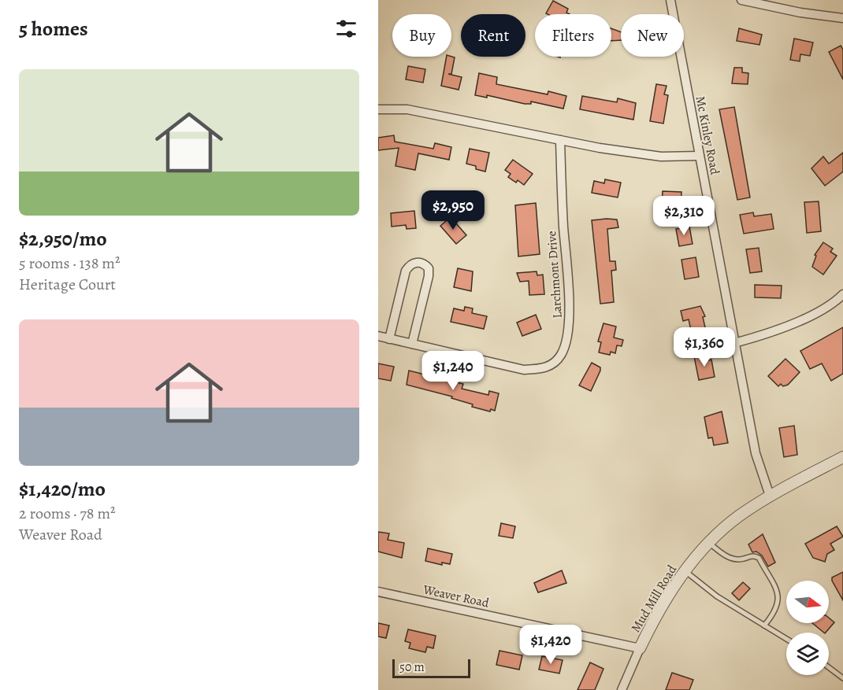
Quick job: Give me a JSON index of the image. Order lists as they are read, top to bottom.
{
  "streets": {
    "street": [
      "Mc Kinley Road",
      "Larchmont Drive",
      "Weaver Road",
      "Mud Mill Road"
    ]
  },
  "crossings": [
    ["Mc Kinley Road", "Mud Mill Road"],
    ["Weaver Road", "Mud Mill Road"]
  ],
  "scale_bar": "50 m",
  "north": "right",
  "page": {
    "heading": "5 homes",
    "chip": [
      "Buy",
      "Rent",
      "Filters",
      "New"
    ],
    "list": [
      {
        "name": "$2,950/mo",
        "note": "5 rooms · 138 m² · Heritage Court"
      },
      {
        "name": "$1,420/mo",
        "note": "2 rooms · 78 m² · Weaver Road"
      }
    ],
    "price": [
      "$2,950",
      "$2,310",
      "$1,360",
      "$1,240",
      "$1,420"
    ],
    "scale": "50 m"
  }
}
